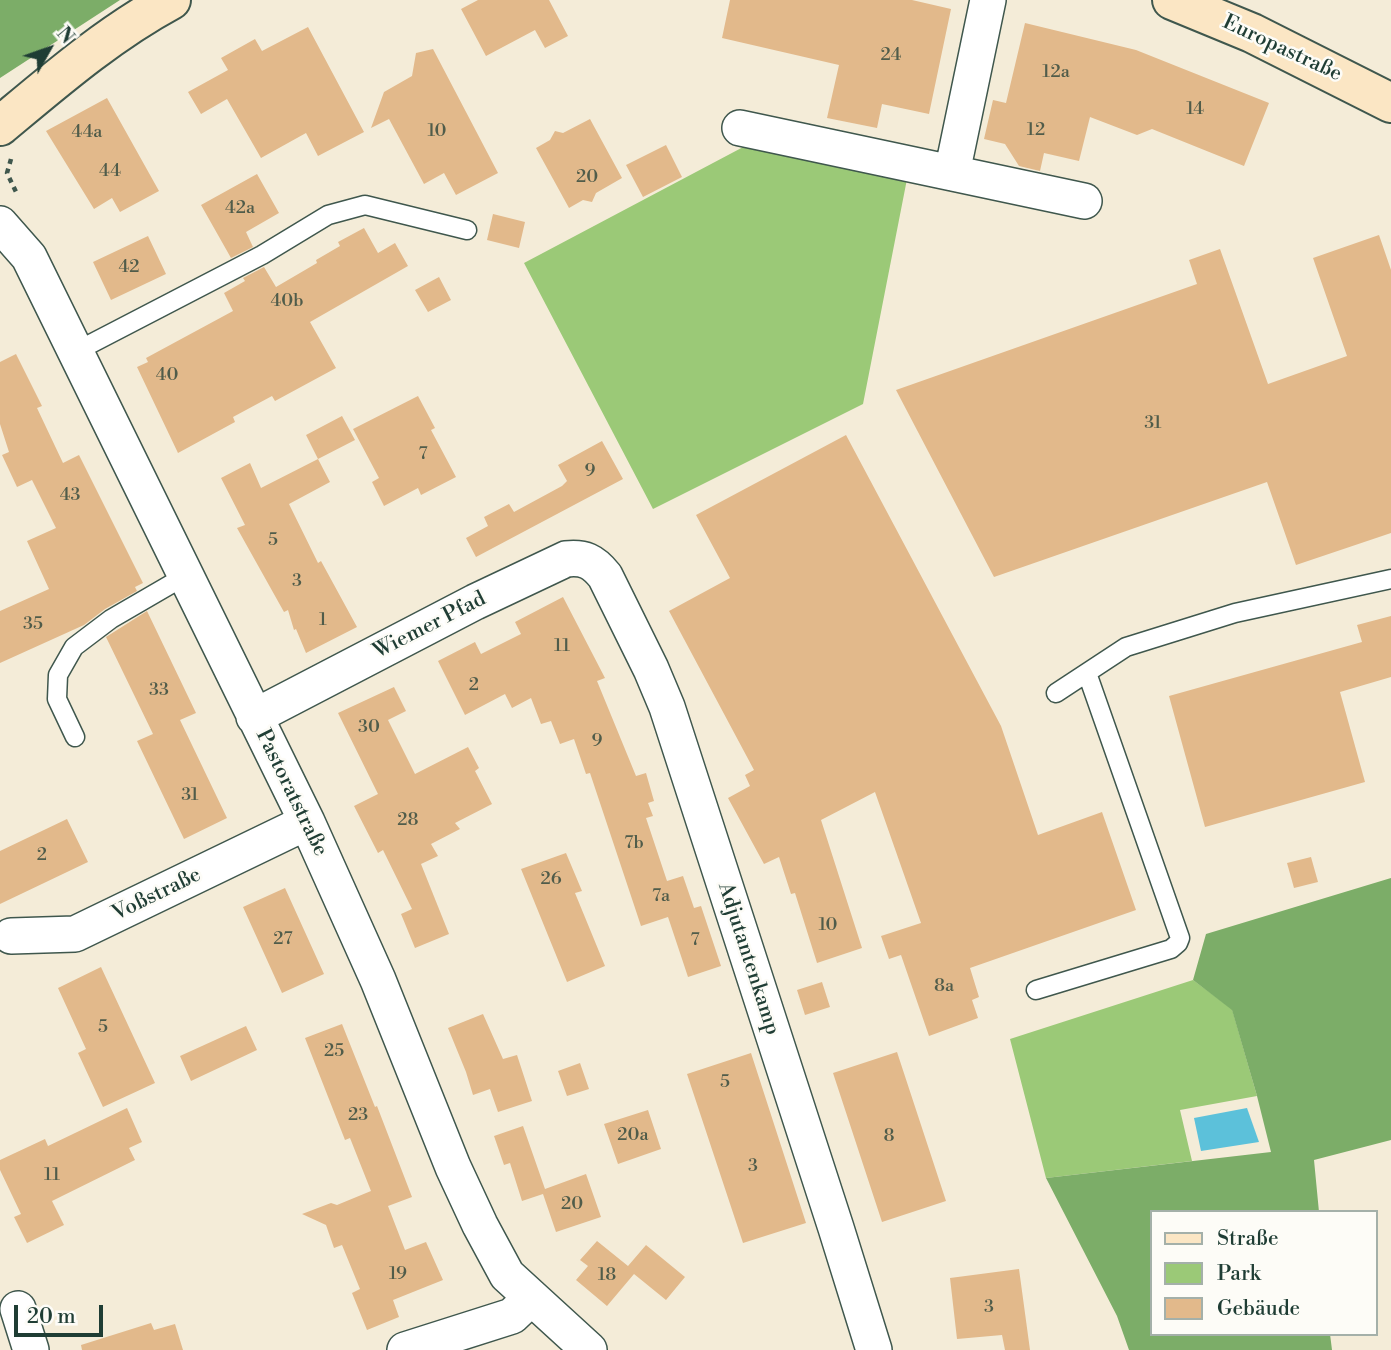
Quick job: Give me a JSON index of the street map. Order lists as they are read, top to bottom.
{
  "streets": {
    "street": [
      "Europastraße",
      "Wiemer Pfad",
      "Pastoratstraße",
      "Voßstraße",
      "Adjutantenkamp"
    ]
  },
  "crossings": [
    ["Wiemer Pfad", "Pastoratstraße"],
    ["Wiemer Pfad", "Adjutantenkamp"],
    ["Pastoratstraße", "Voßstraße"]
  ],
  "house_numbers": [
    "24",
    "12a",
    "14",
    "12",
    "10",
    "44a",
    "44",
    "20",
    "42a",
    "42",
    "40b",
    "40",
    "31",
    "7",
    "9",
    "43",
    "5",
    "3",
    "1",
    "35",
    "11",
    "2",
    "33",
    "30",
    "9",
    "31",
    "28",
    "7b",
    "2",
    "26",
    "7a",
    "10",
    "27",
    "7",
    "8a",
    "5",
    "25",
    "5",
    "23",
    "20a",
    "8",
    "3",
    "11",
    "20",
    "19",
    "18",
    "3"
  ],
  "legend": ["Straße", "Park", "Gebäude"],
  "scale_bar": "20 m",
  "north": "top right"
}
